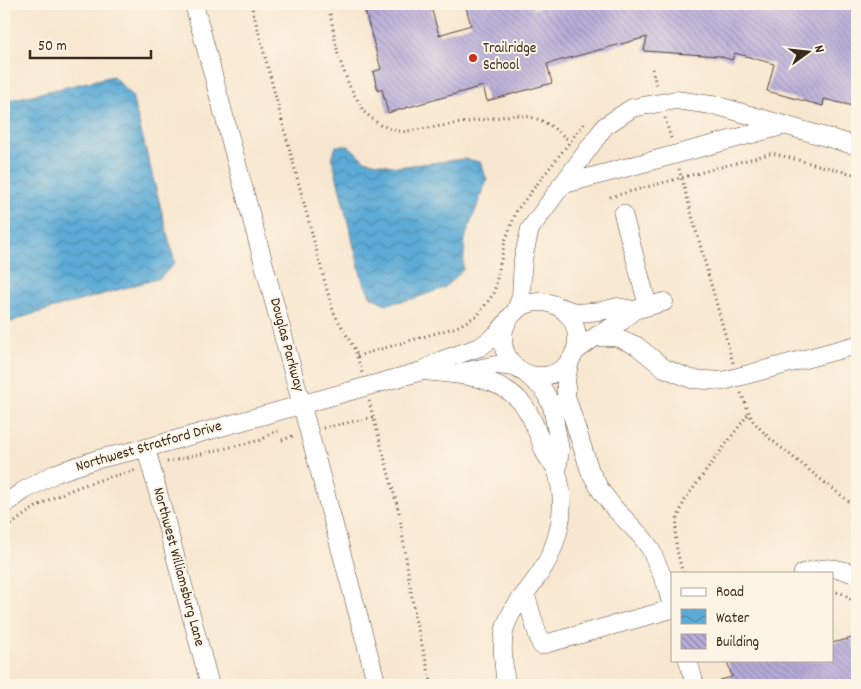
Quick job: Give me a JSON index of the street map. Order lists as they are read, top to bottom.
{
  "streets": {
    "street": ["Douglas Parkway", "Northwest Stratford Drive", "Northwest Williamsburg Lane"]
  },
  "crossings": [
    ["Douglas Parkway", "Northwest Stratford Drive"],
    ["Northwest Stratford Drive", "Northwest Williamsburg Lane"]
  ],
  "places": ["Trailridge School"],
  "legend": ["Road", "Water", "Building"],
  "scale_bar": "50 m",
  "north": "right"
}
